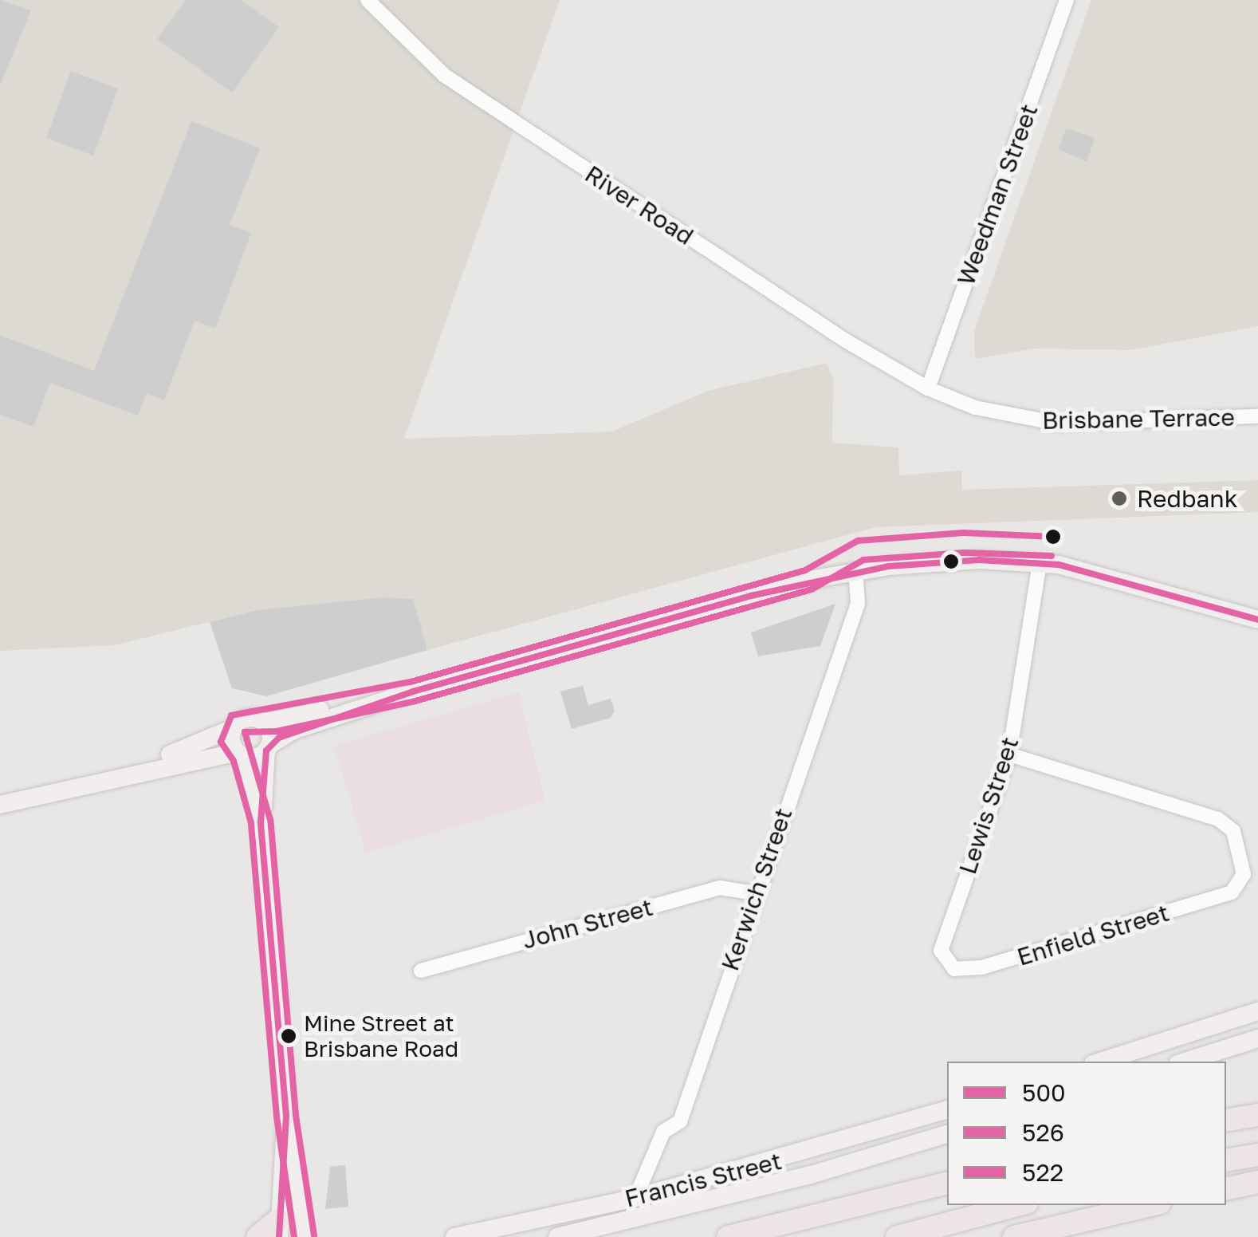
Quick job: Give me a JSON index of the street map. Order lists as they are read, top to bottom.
{
  "streets": {
    "main road": ["Francis Street"],
    "street": [
      "Weedman Street",
      "River Road",
      "Brisbane Terrace",
      "Lewis Street",
      "Kerwich Street",
      "John Street",
      "Enfield Street"
    ]
  },
  "crossings": [
    ["Weedman Street", "River Road"],
    ["Weedman Street", "Brisbane Terrace"],
    ["River Road", "Brisbane Terrace"],
    ["Lewis Street", "Enfield Street"],
    ["Kerwich Street", "John Street"],
    ["Kerwich Street", "Francis Street"]
  ],
  "places": ["Redbank", "Mine Street at Brisbane Road"],
  "lines": ["transit line 522", "transit line 526", "transit line 500"],
  "legend": ["500", "526", "522"]
}
